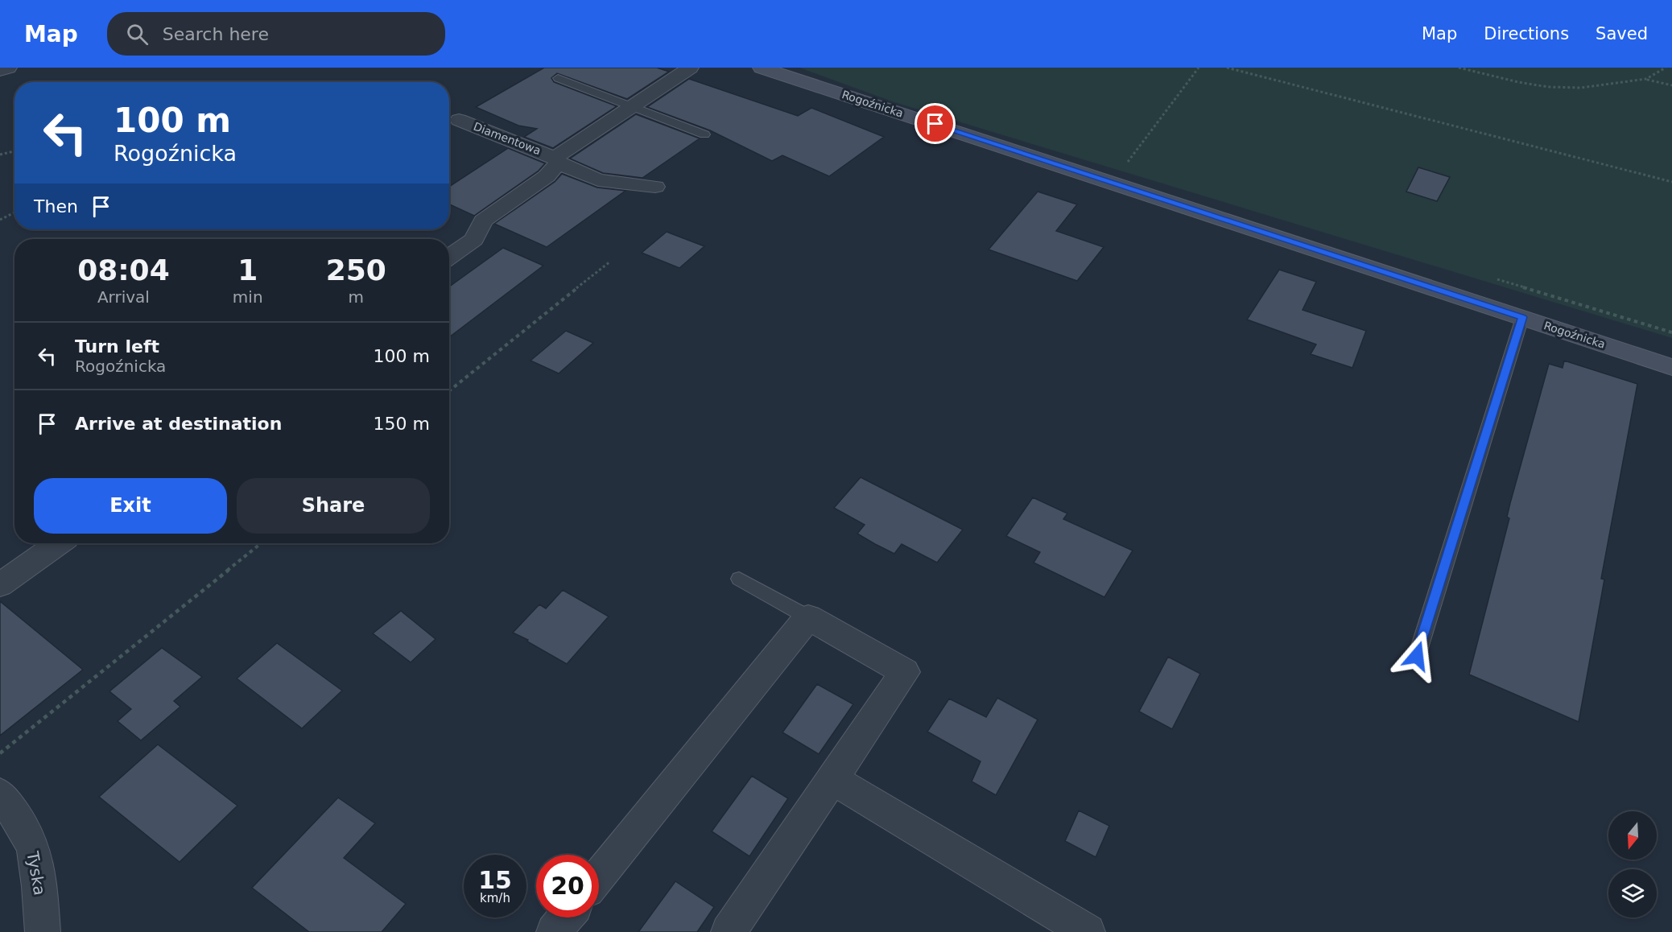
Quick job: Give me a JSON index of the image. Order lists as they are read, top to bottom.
{
  "streets": {
    "street": ["Rogoźnicka", "Diamentowa", "Tyska"]
  },
  "north": "bottom",
  "page": {
    "header": "Map",
    "search": "Search here",
    "nav": ["Map", "Directions", "Saved"],
    "turn": ["100 m", "Rogoźnicka"],
    "then": "Then",
    "eta": [
      "08:04",
      "Arrival",
      "1",
      "min",
      "250",
      "m"
    ],
    "list": [
      {
        "name": "Turn left",
        "note": "Rogoźnicka",
        "value": "100 m"
      },
      {
        "name": "Arrive at destination",
        "value": "150 m"
      }
    ],
    "buttons": ["Exit", "Share"],
    "speed": "15 km/h",
    "limit": "20"
  }
}
